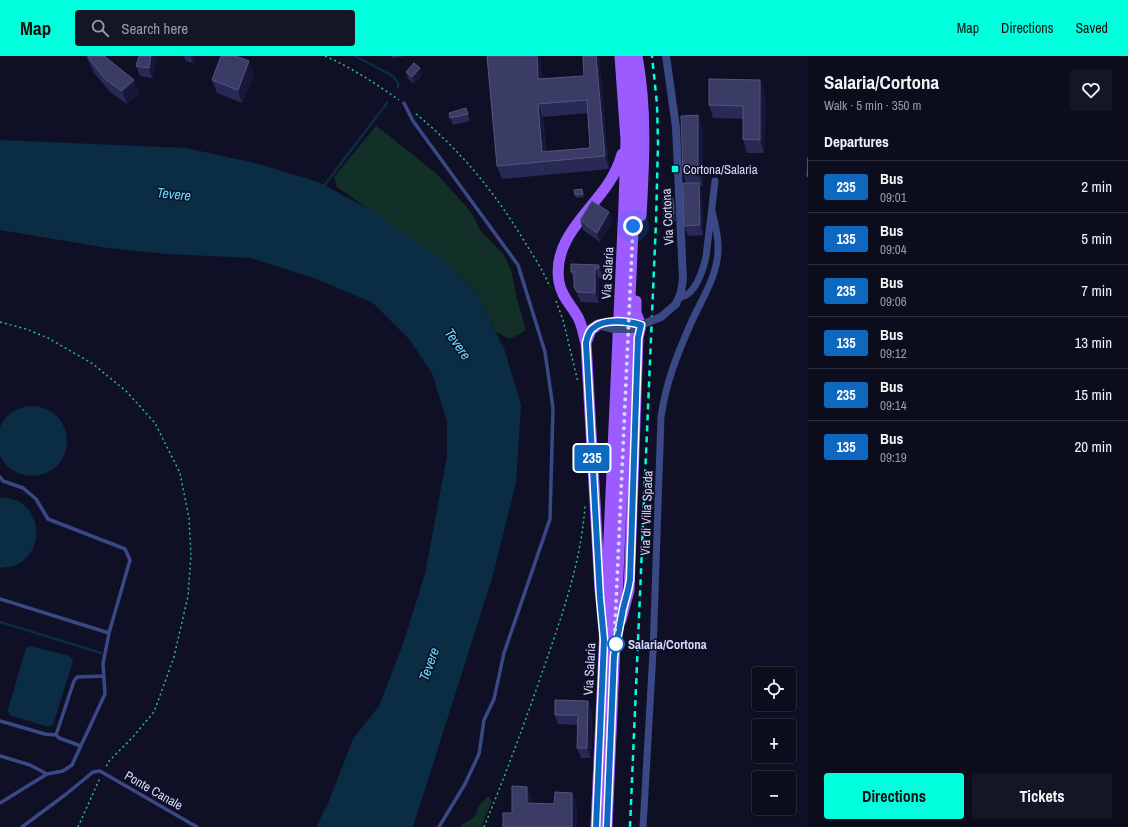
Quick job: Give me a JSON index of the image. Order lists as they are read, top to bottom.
{
  "streets": {
    "main road": ["Via Salaria"],
    "street": ["Via Cortona", "Via di Villa Spada"],
    "lane": ["Ponte Canale"]
  },
  "crossings": [
    ["Via Cortona", "Via di Villa Spada"]
  ],
  "water": ["Tevere"],
  "places": {
    "transit": ["Cortona/Salaria"],
    "other": ["Salaria/Cortona"]
  },
  "lines": ["bus line 235"],
  "page": {
    "header": "Map",
    "search": "Search here",
    "nav": ["Map", "Directions", "Saved"],
    "on_map": "235",
    "heading": [
      ["Salaria/Cortona", "Walk · 5 min · 350 m"],
      "Departures"
    ],
    "list": [
      {
        "mark": "235",
        "name": "Bus",
        "note": "09:01",
        "value": "2 min"
      },
      {
        "mark": "135",
        "name": "Bus",
        "note": "09:04",
        "value": "5 min"
      },
      {
        "mark": "235",
        "name": "Bus",
        "note": "09:06",
        "value": "7 min"
      },
      {
        "mark": "135",
        "name": "Bus",
        "note": "09:12",
        "value": "13 min"
      },
      {
        "mark": "235",
        "name": "Bus",
        "note": "09:14",
        "value": "15 min"
      },
      {
        "mark": "135",
        "name": "Bus",
        "note": "09:19",
        "value": "20 min"
      }
    ],
    "map_buttons": ["+", "−"],
    "buttons": ["Directions", "Tickets"]
  }
}
